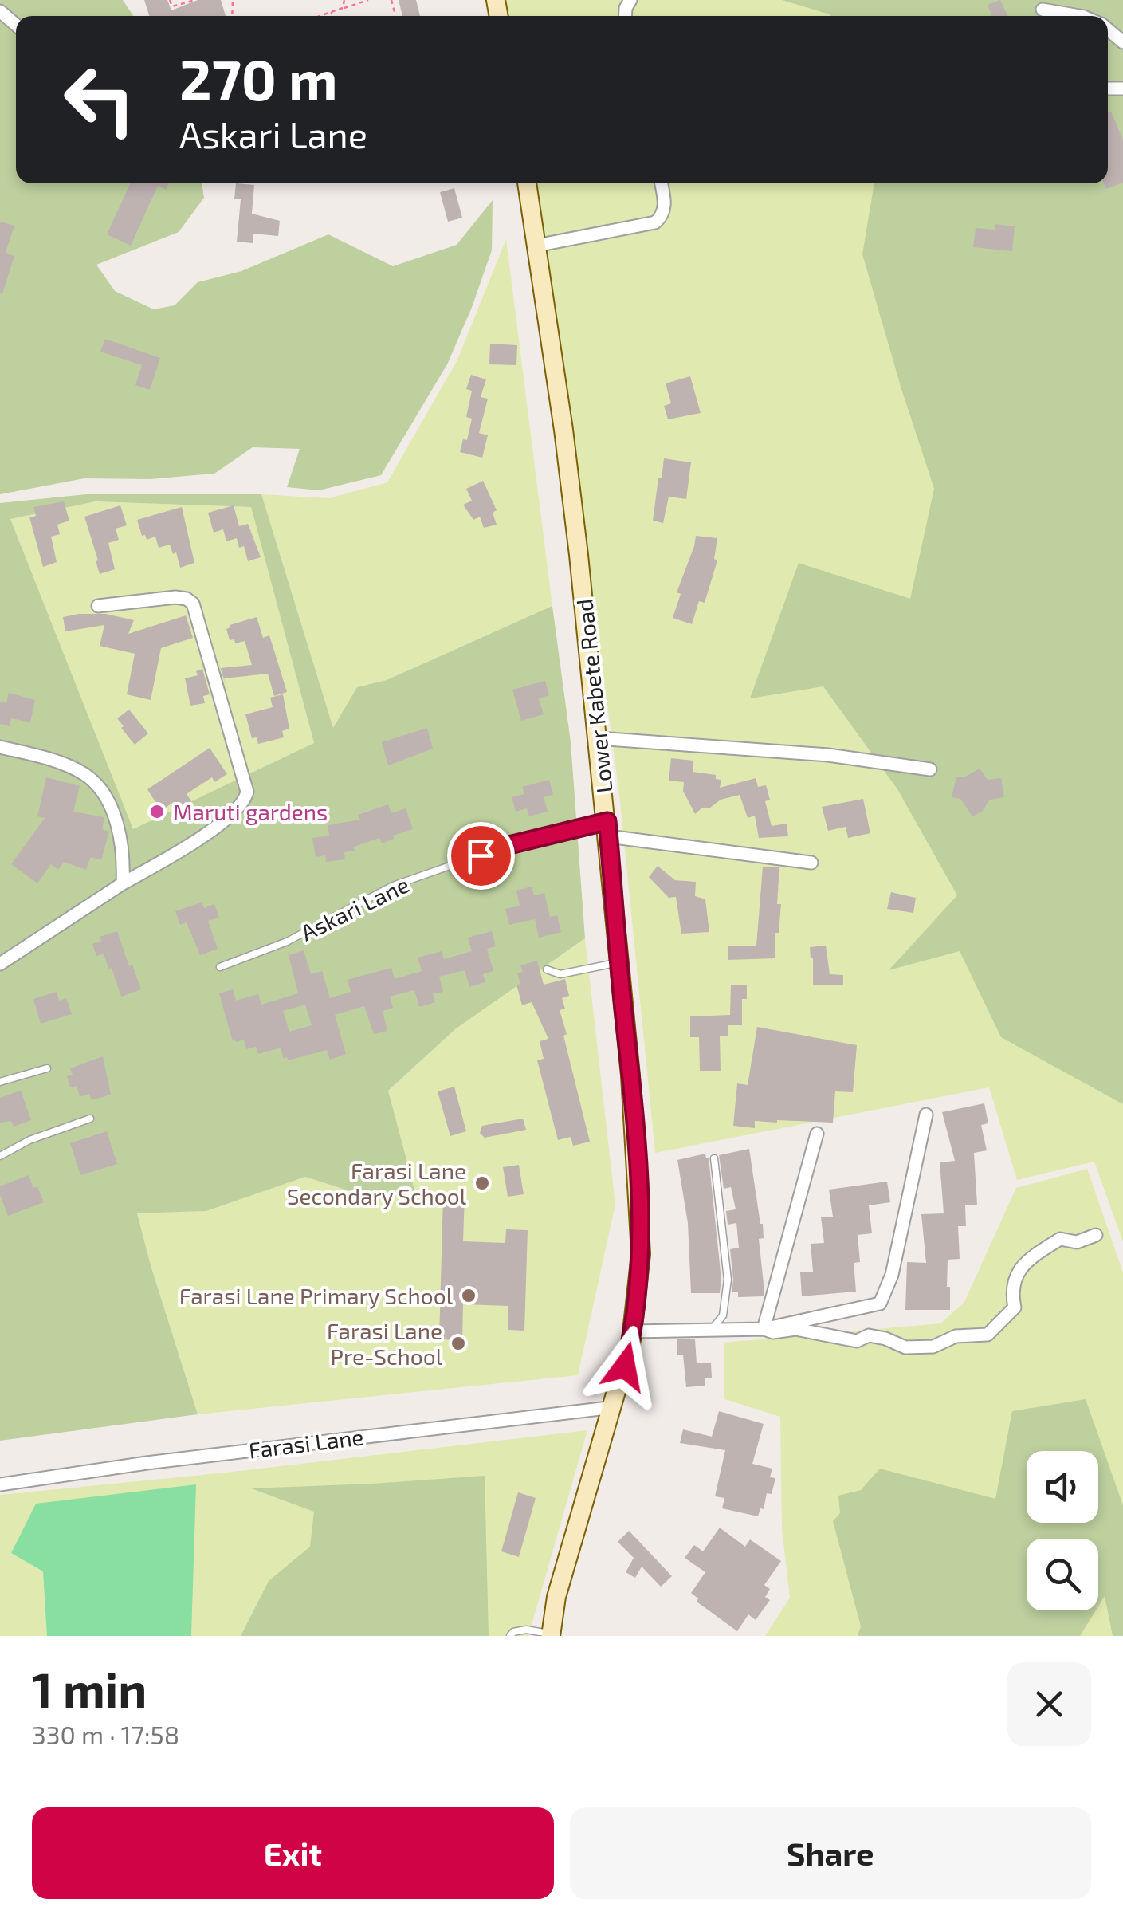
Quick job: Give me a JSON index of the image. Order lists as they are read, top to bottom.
{
  "streets": {
    "main road": ["Lower Kabete Road"],
    "street": ["Farasi Lane"],
    "lane": ["Askari Lane"]
  },
  "crossings": [
    ["Lower Kabete Road", "Askari Lane"],
    ["Lower Kabete Road", "Farasi Lane"]
  ],
  "places": [
    "Maruti gardens",
    "Farasi Lane Secondary School",
    "Farasi Lane Primary School",
    "Farasi Lane Pre-School"
  ],
  "page": {
    "turn": ["270 m", "Askari Lane"],
    "heading": ["1 min", "330 m · 17:58"],
    "buttons": ["Exit", "Share"]
  }
}
